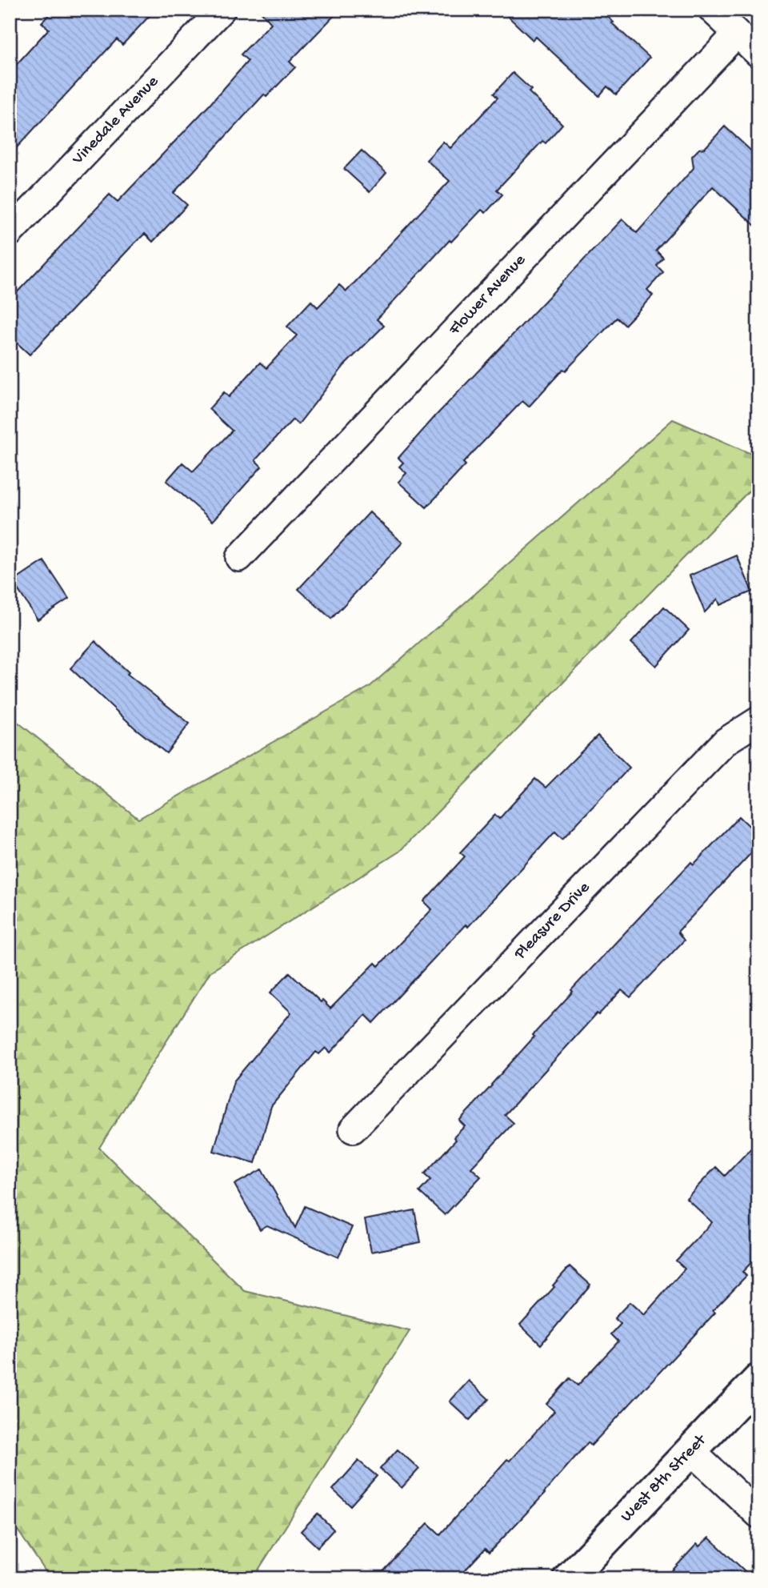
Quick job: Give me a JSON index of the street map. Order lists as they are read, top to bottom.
{
  "streets": {
    "street": [
      "Vinedale Avenue",
      "Flower Avenue",
      "Pleasure Drive",
      "West 8th Street"
    ]
  }
}
